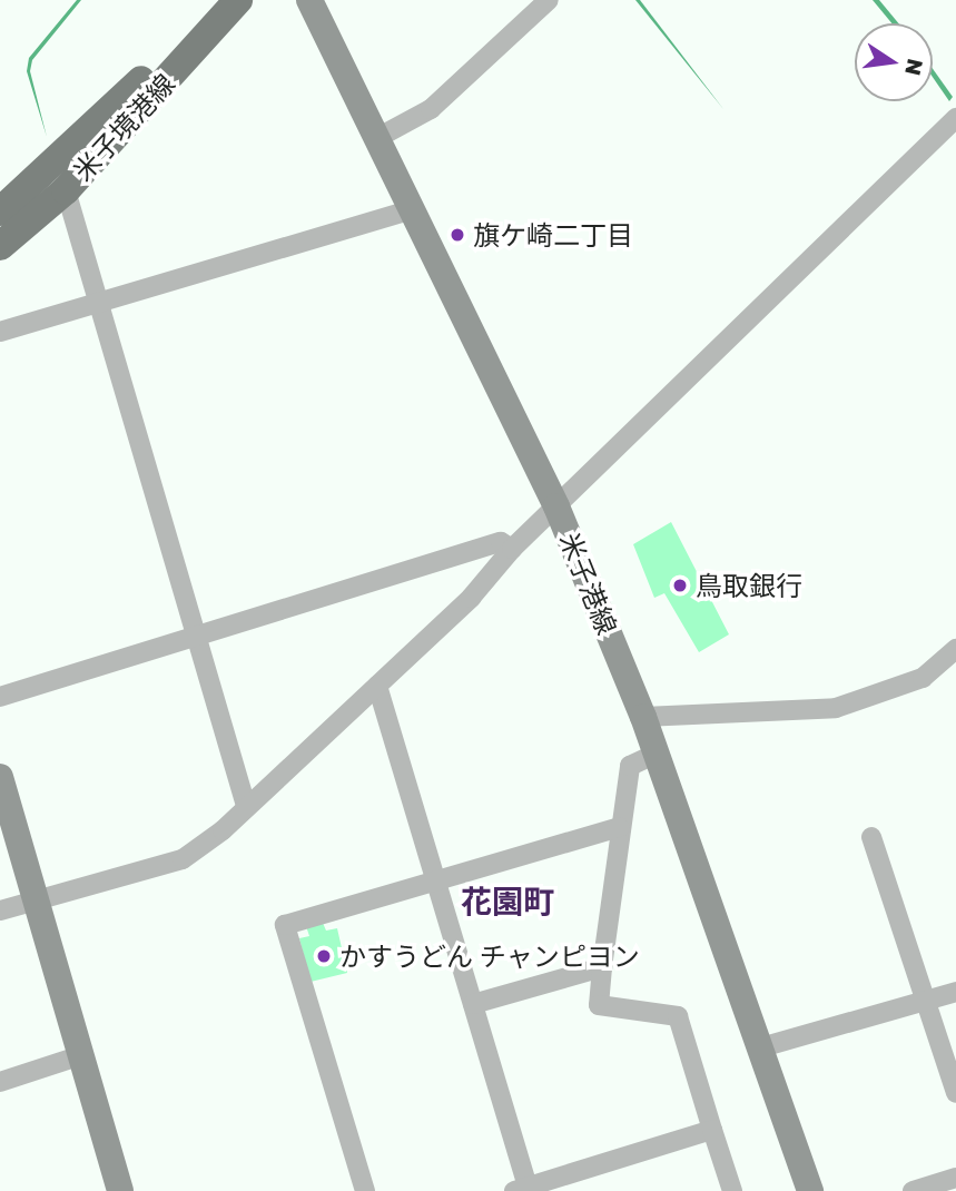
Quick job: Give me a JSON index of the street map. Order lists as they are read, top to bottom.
{
  "streets": {
    "main road": ["米子境港線", "米子港線"]
  },
  "districts": ["花園町"],
  "places": ["旗ケ崎二丁目", "鳥取銀行", "かすうどん チャンピヨン"],
  "north": "right"
}
